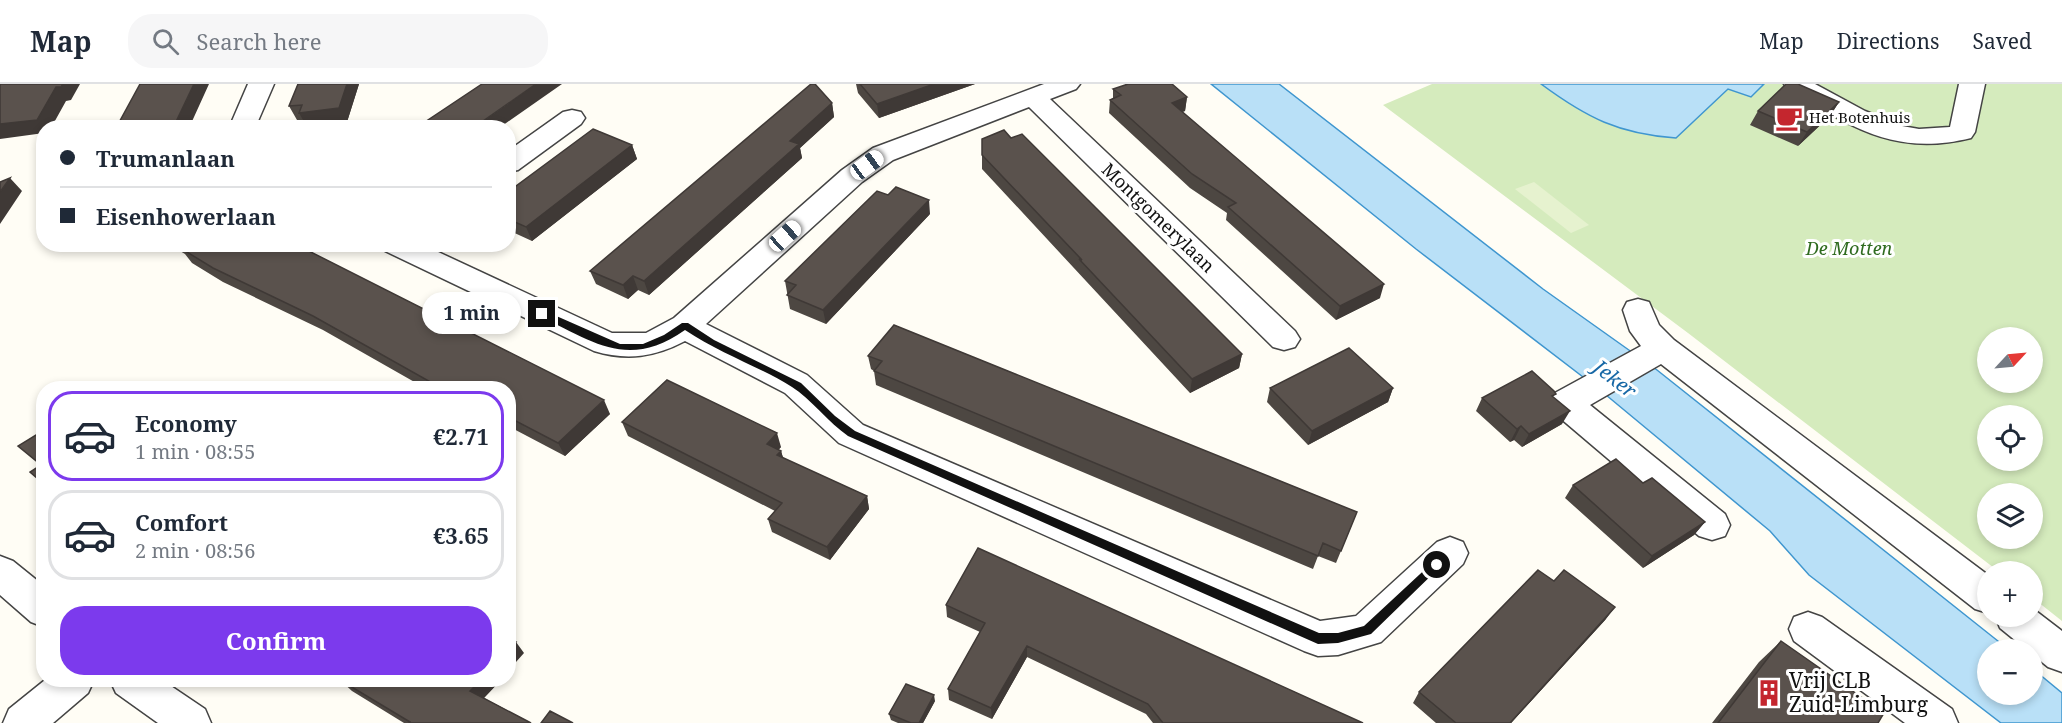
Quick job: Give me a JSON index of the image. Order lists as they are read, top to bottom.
{
  "streets": {
    "street": ["Montgomerylaan"]
  },
  "water": ["Jeker"],
  "parks": ["De Motten"],
  "places": {
    "cafe": ["Het Botenhuis"],
    "building": ["Vrij CLB Zuid-Limburg"]
  },
  "north": "top right",
  "page": {
    "header": "Map",
    "search": "Search here",
    "nav": ["Map", "Directions", "Saved"],
    "banner": ["Trumanlaan", "Eisenhowerlaan"],
    "bubble": "1 min",
    "map_buttons": ["+", "−"],
    "list": [
      {
        "name": "Economy",
        "note": "1 min · 08:55",
        "value": "€2.71"
      },
      {
        "name": "Comfort",
        "note": "2 min · 08:56",
        "value": "€3.65"
      }
    ],
    "buttons": "Confirm"
  }
}
